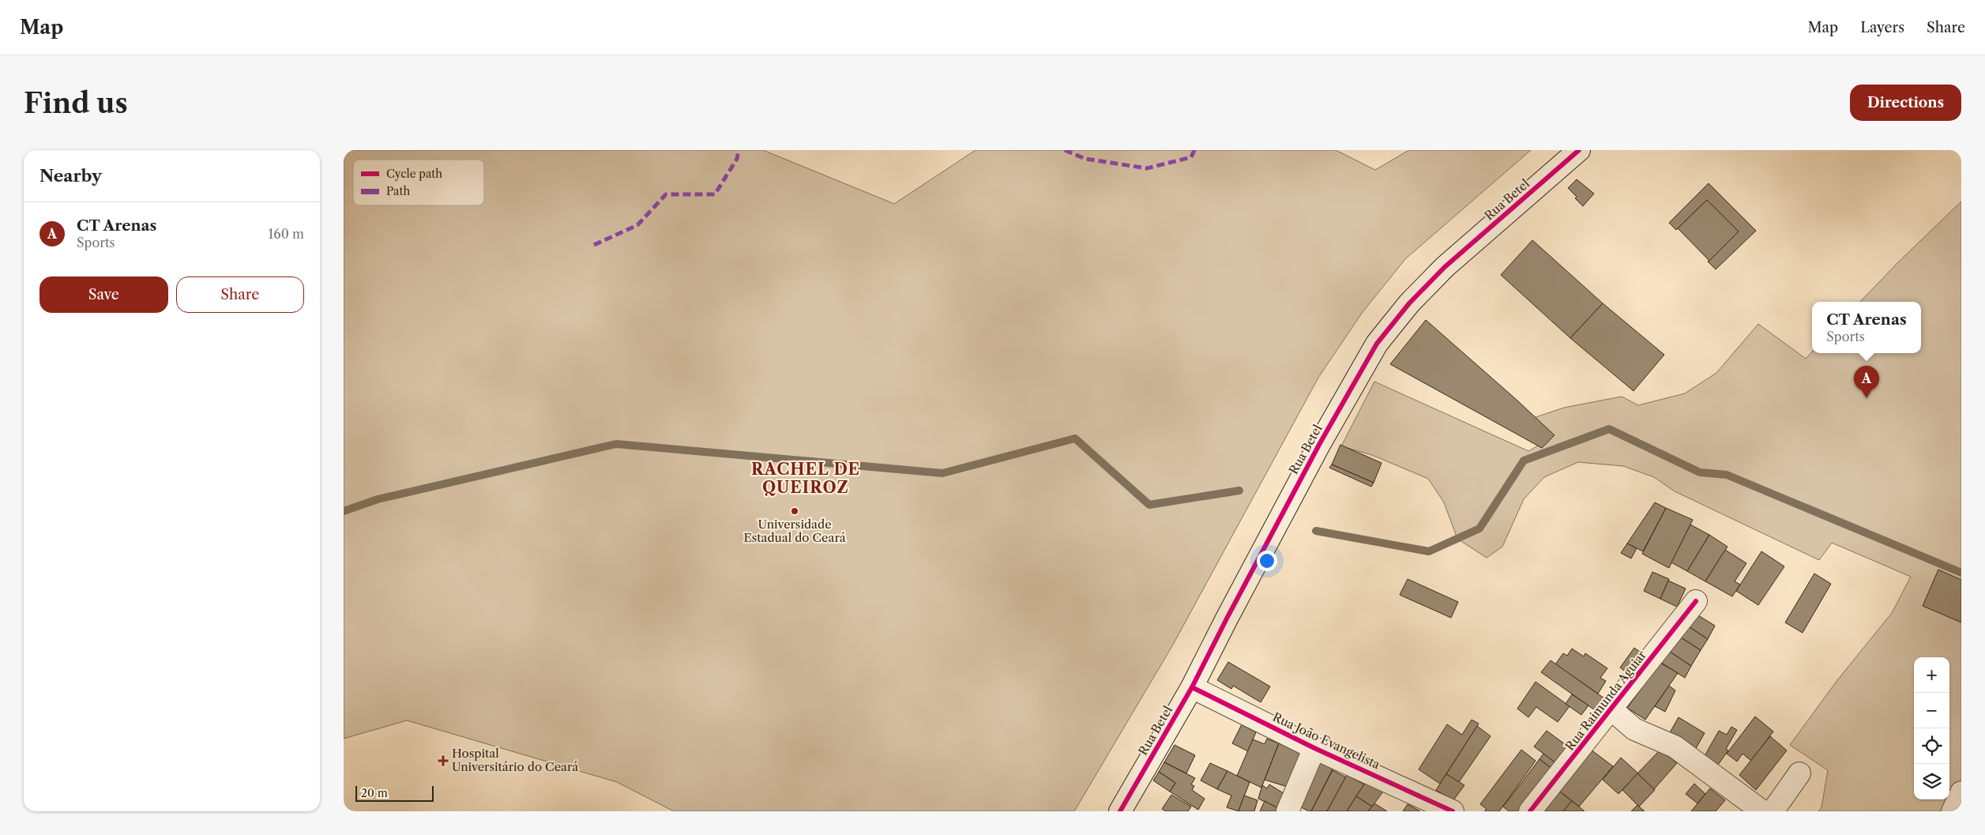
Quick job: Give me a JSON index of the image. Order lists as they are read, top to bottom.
{
  "streets": {
    "street": ["Rua Betel", "Rua Raimunda Aguiar", "Rua João Evangelista"]
  },
  "crossings": [
    ["Rua Betel", "Rua João Evangelista"]
  ],
  "districts": ["RACHEL DE QUEIROZ"],
  "places": {
    "other": ["Universidade Estadual do Ceará"],
    "health": ["Hospital Universitário do Ceará"]
  },
  "legend": ["Cycle path", "Path"],
  "scale_bar": "20 m",
  "page": {
    "header": "Map",
    "nav": ["Map", "Layers", "Share"],
    "buttons": [
      "Directions",
      ["Save", "Share"]
    ],
    "title": "Find us",
    "heading": "Nearby",
    "list": [
      {
        "mark": "A",
        "name": "CT Arenas",
        "note": "Sports",
        "value": "160 m"
      }
    ],
    "popup": ["CT Arenas", "Sports"],
    "pins": "A",
    "map_buttons": ["+", "−"],
    "scale": "20 m"
  }
}
